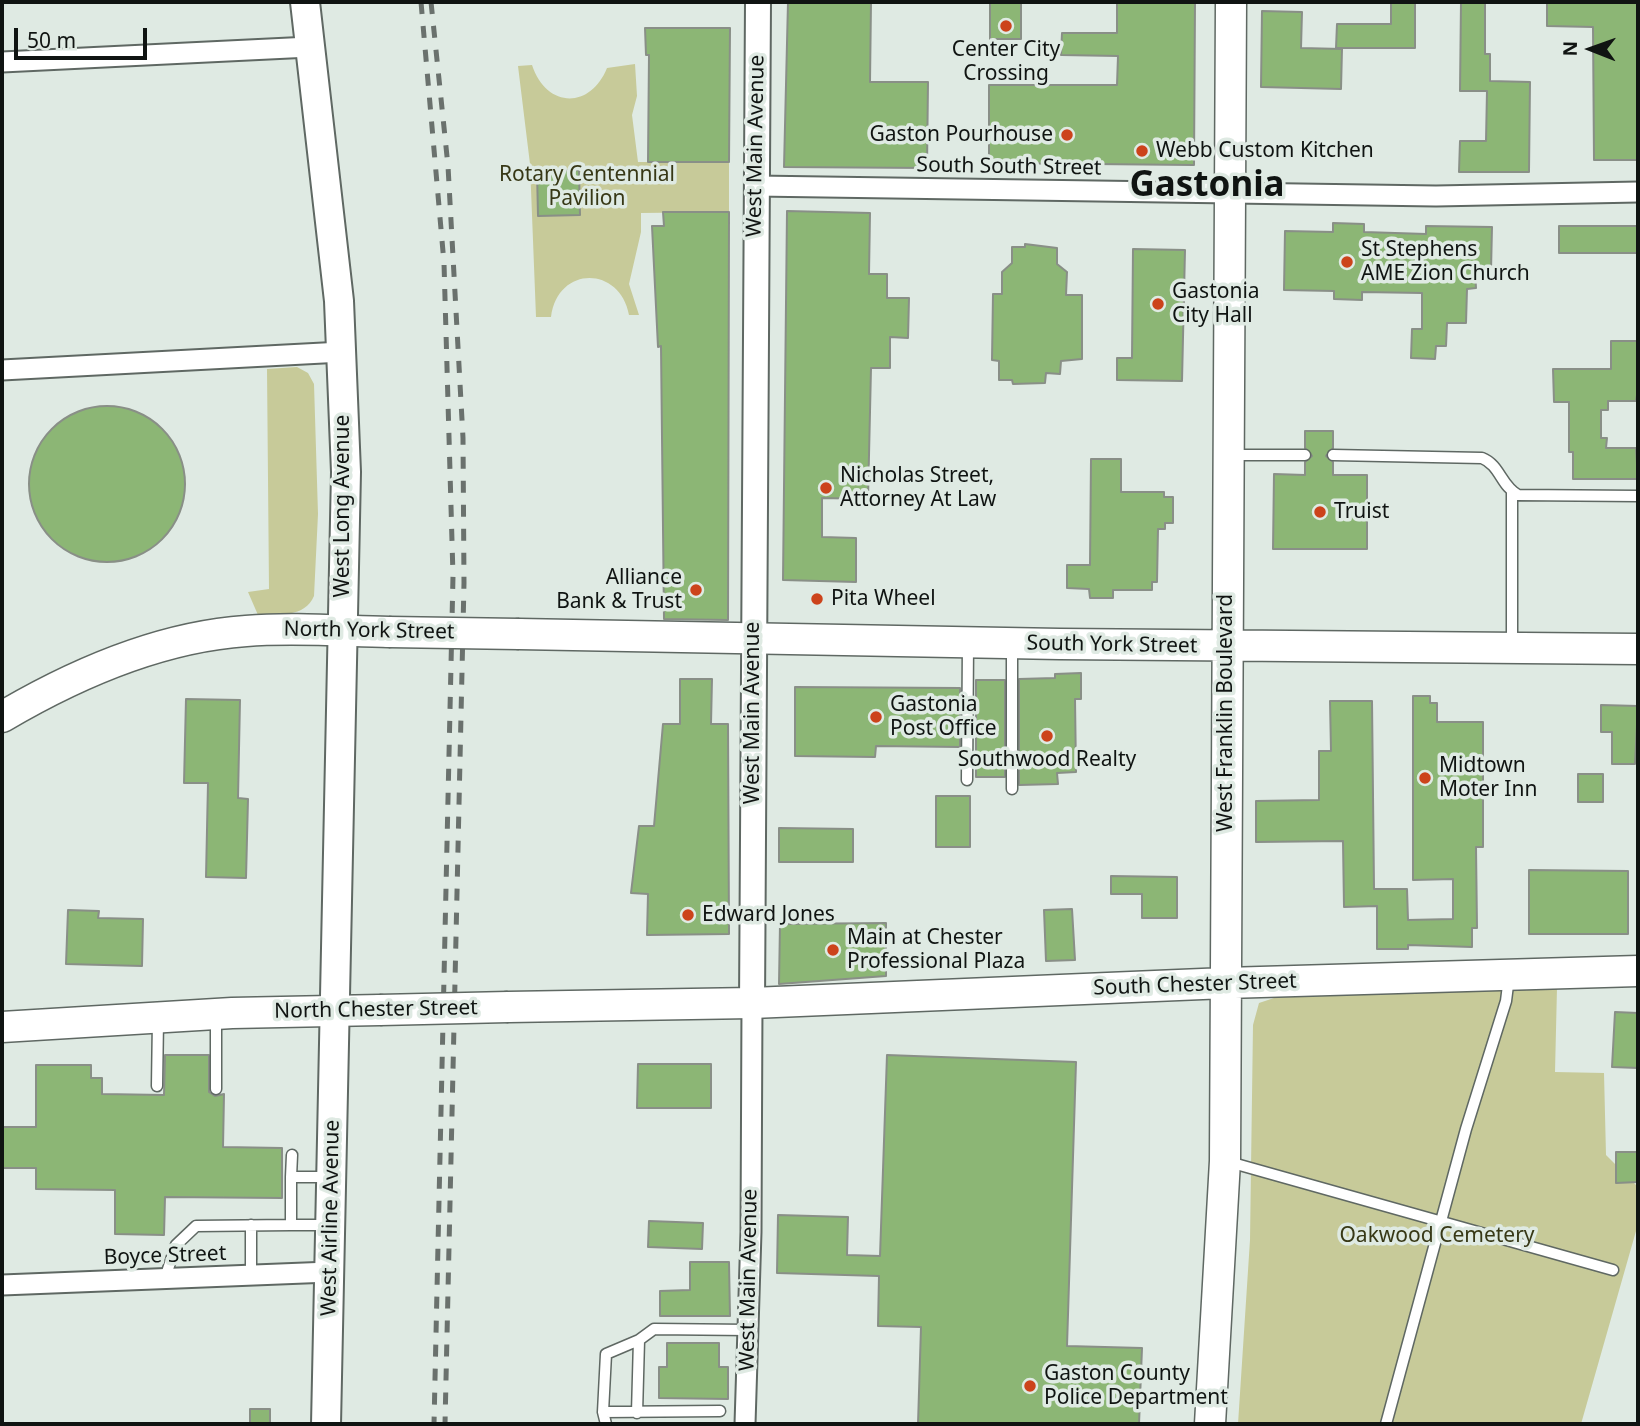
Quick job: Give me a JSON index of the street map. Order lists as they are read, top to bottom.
{
  "streets": {
    "main road": [
      "West Long Avenue",
      "North York Street",
      "South York Street",
      "West Franklin Boulevard",
      "South Chester Street",
      "North Chester Street",
      "West Airline Avenue"
    ],
    "street": ["West Main Avenue", "South South Street", "Boyce Street"]
  },
  "crossings": [
    ["West Main Avenue", "South South Street"],
    ["West Main Avenue", "North York Street"],
    ["West Main Avenue", "South York Street"],
    ["West Main Avenue", "South Chester Street"],
    ["West Main Avenue", "North Chester Street"],
    ["South South Street", "West Franklin Boulevard"],
    ["West Long Avenue", "North York Street"],
    ["West Long Avenue", "North Chester Street"],
    ["West Long Avenue", "West Airline Avenue"],
    ["North York Street", "South York Street"],
    ["South York Street", "West Franklin Boulevard"],
    ["West Franklin Boulevard", "South Chester Street"],
    ["South Chester Street", "North Chester Street"],
    ["North Chester Street", "West Airline Avenue"],
    ["West Airline Avenue", "Boyce Street"]
  ],
  "districts": ["Gastonia"],
  "parks": ["Rotary Centennial Pavilion", "Oakwood Cemetery"],
  "places": [
    "Center City Crossing",
    "Gaston Pourhouse",
    "Webb Custom Kitchen",
    "St Stephens AME Zion Church",
    "Gastonia City Hall",
    "Nicholas Street, Attorney At Law",
    "Truist",
    "Alliance Bank & Trust",
    "Pita Wheel",
    "Gastonia Post Office",
    "Southwood Realty",
    "Midtown Moter Inn",
    "Edward Jones",
    "Main at Chester Professional Plaza",
    "Gaston County Police Department"
  ],
  "scale_bar": "50 m",
  "north": "left"
}
